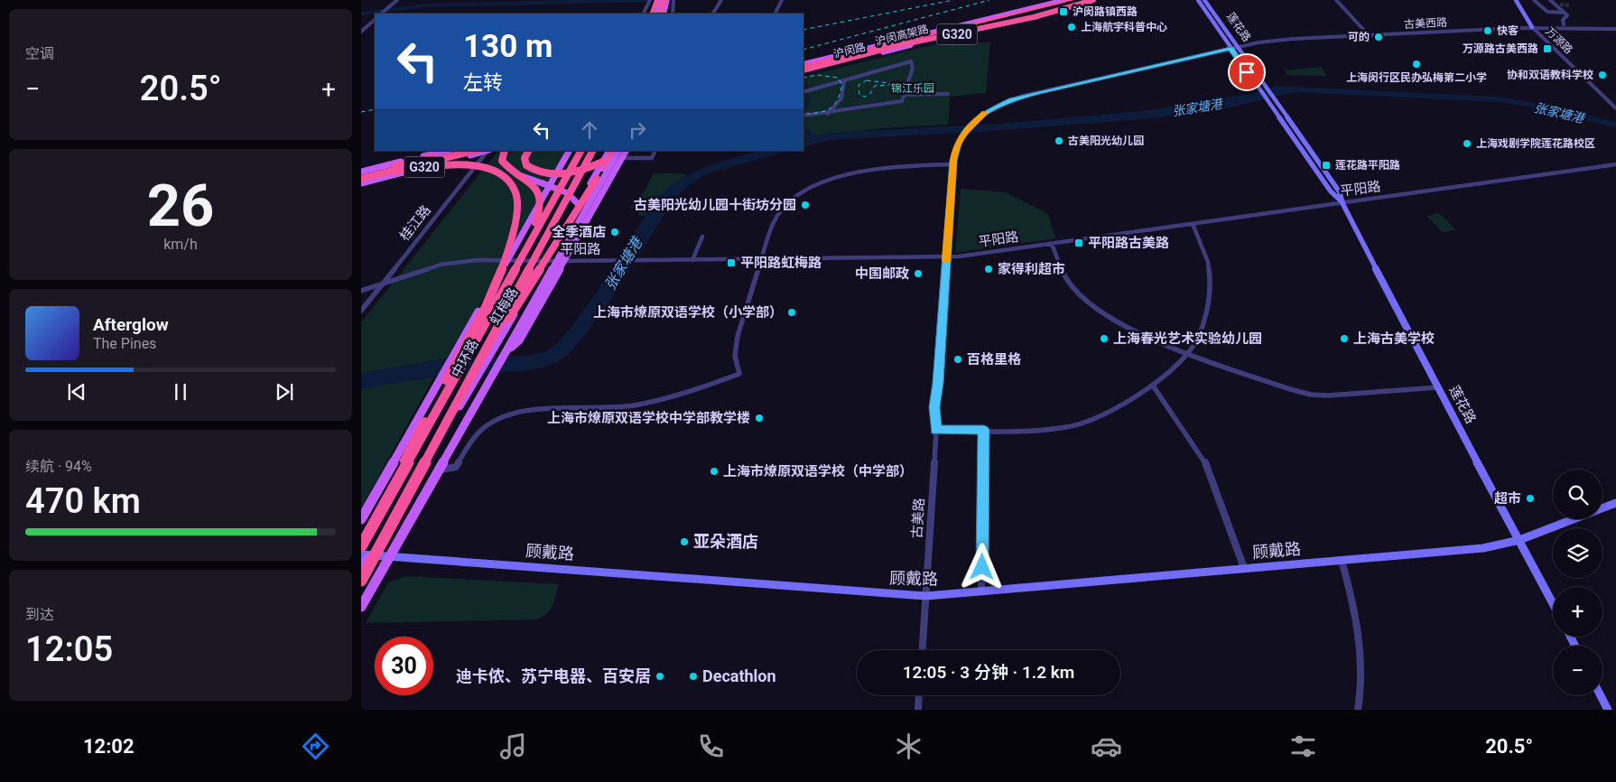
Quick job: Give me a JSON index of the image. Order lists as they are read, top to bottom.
{
  "streets": {
    "highway": ["沪闵高架路", "中环路"],
    "main road": [
      "莲花路",
      "G320",
      "万源路",
      "沪闵路",
      "虹梅路",
      "顾戴路"
    ],
    "street": [
      "古美西路",
      "平阳路",
      "桂江路",
      "古美路"
    ]
  },
  "crossings": [
    ["古美西路", "莲花路"],
    ["古美西路", "万源路"],
    ["古美西路", "古美路"],
    ["莲花路", "平阳路"],
    ["莲花路", "古美路"],
    ["莲花路", "顾戴路"],
    ["平阳路", "桂江路"],
    ["平阳路", "虹梅路"],
    ["平阳路", "古美路"],
    ["虹梅路", "中环路"],
    ["虹梅路", "顾戴路"],
    ["古美路", "顾戴路"]
  ],
  "water": ["张家塘港"],
  "parks": ["锦江乐园"],
  "places": {
    "transit": [
      "沪闵路镇西路",
      "万源路古美西路",
      "莲花路平阳路",
      "平阳路古美路",
      "平阳路虹梅路"
    ],
    "other": [
      "上海航宇科普中心",
      "快客",
      "可的",
      "上海闵行区民办弘梅第二小学",
      "协和双语教科学校",
      "古美阳光幼儿园",
      "上海戏剧学院莲花路校区",
      "古美阳光幼儿园十街坊分园",
      "全季酒店",
      "家得利超市",
      "中国邮政",
      "上海市燎原双语学校（小学部）",
      "上海春光艺术实验幼儿园",
      "上海古美学校",
      "百格里格",
      "上海市燎原双语学校中学部教学楼",
      "上海市燎原双语学校（中学部）",
      "超市",
      "亚朵酒店",
      "迪卡侬、苏宁电器、百安居",
      "Decathlon"
    ]
  },
  "page": {
    "tile": [
      "空调",
      ["26", "km/h"],
      ["续航 · 94%", "470 km"],
      ["到达", "12:05"]
    ],
    "turn": ["130 m", "左转"],
    "heat": ["−", "20.5°", "+"],
    "song": ["Afterglow", "The Pines"],
    "map_buttons": ["+", "−"],
    "limit": "30",
    "trip": "12:05 · 3 分钟 · 1.2 km",
    "tabs": ["12:02", "20.5°"]
  }
}
